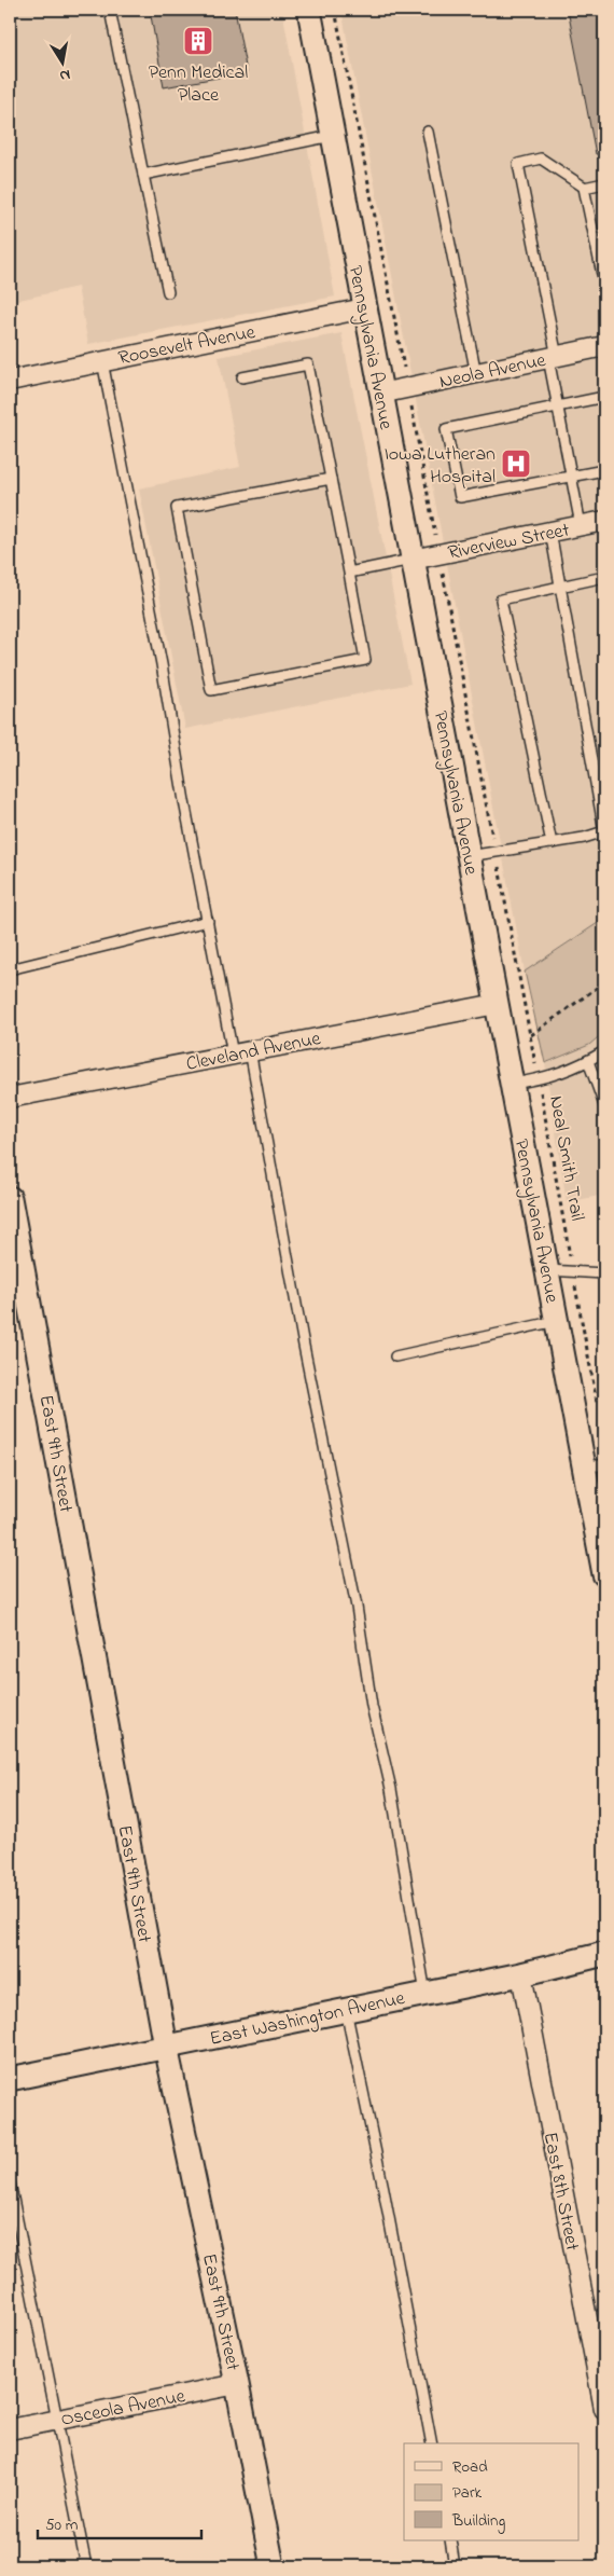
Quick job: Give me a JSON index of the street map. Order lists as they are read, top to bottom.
{
  "streets": {
    "street": [
      "Roosevelt Avenue",
      "Pennsylvania Avenue",
      "Neola Avenue",
      "Riverview Street",
      "Cleveland Avenue",
      "East 9th Street",
      "East Washington Avenue",
      "East 8th Street",
      "Osceola Avenue"
    ],
    "path": ["Neal Smith Trail"]
  },
  "crossings": [
    ["Roosevelt Avenue", "Pennsylvania Avenue"],
    ["Pennsylvania Avenue", "Neola Avenue"],
    ["Pennsylvania Avenue", "Riverview Street"],
    ["Pennsylvania Avenue", "Cleveland Avenue"],
    ["Neola Avenue", "Neal Smith Trail"],
    ["Riverview Street", "Neal Smith Trail"],
    ["East 9th Street", "East Washington Avenue"],
    ["East 9th Street", "Osceola Avenue"],
    ["East Washington Avenue", "East 8th Street"]
  ],
  "places": {
    "building": ["Penn Medical Place"],
    "hospital": ["Iowa Lutheran Hospital"]
  },
  "legend": ["Road", "Park", "Building"],
  "scale_bar": "50 m",
  "north": "bottom"
}
